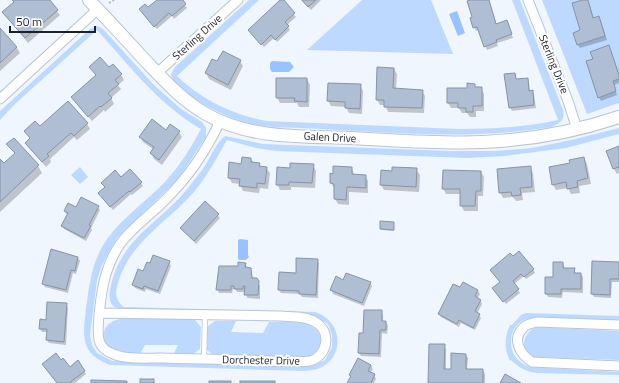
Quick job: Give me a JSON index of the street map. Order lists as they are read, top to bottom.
{
  "streets": {
    "street": ["Sterling Drive", "Galen Drive", "Dorchester Drive"]
  },
  "crossings": [
    ["Sterling Drive", "Galen Drive"],
    ["Galen Drive", "Dorchester Drive"]
  ],
  "scale_bar": "50 m"
}
